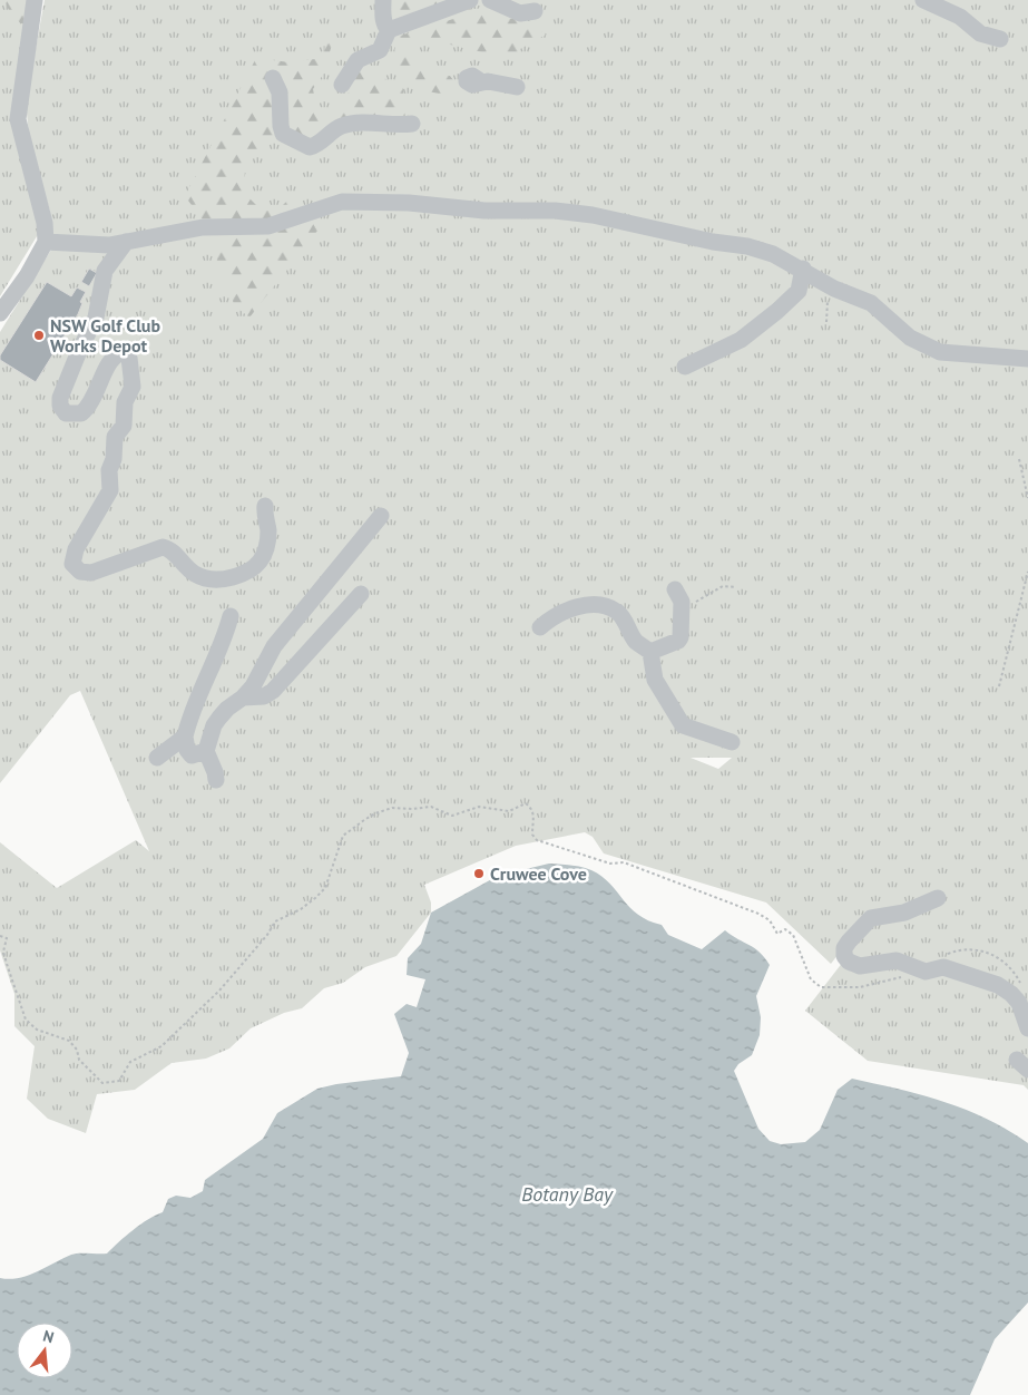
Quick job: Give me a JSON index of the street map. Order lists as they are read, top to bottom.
{
  "water": ["Botany Bay"],
  "places": ["NSW Golf Club Works Depot", "Cruwee Cove"],
  "north": "top"
}
